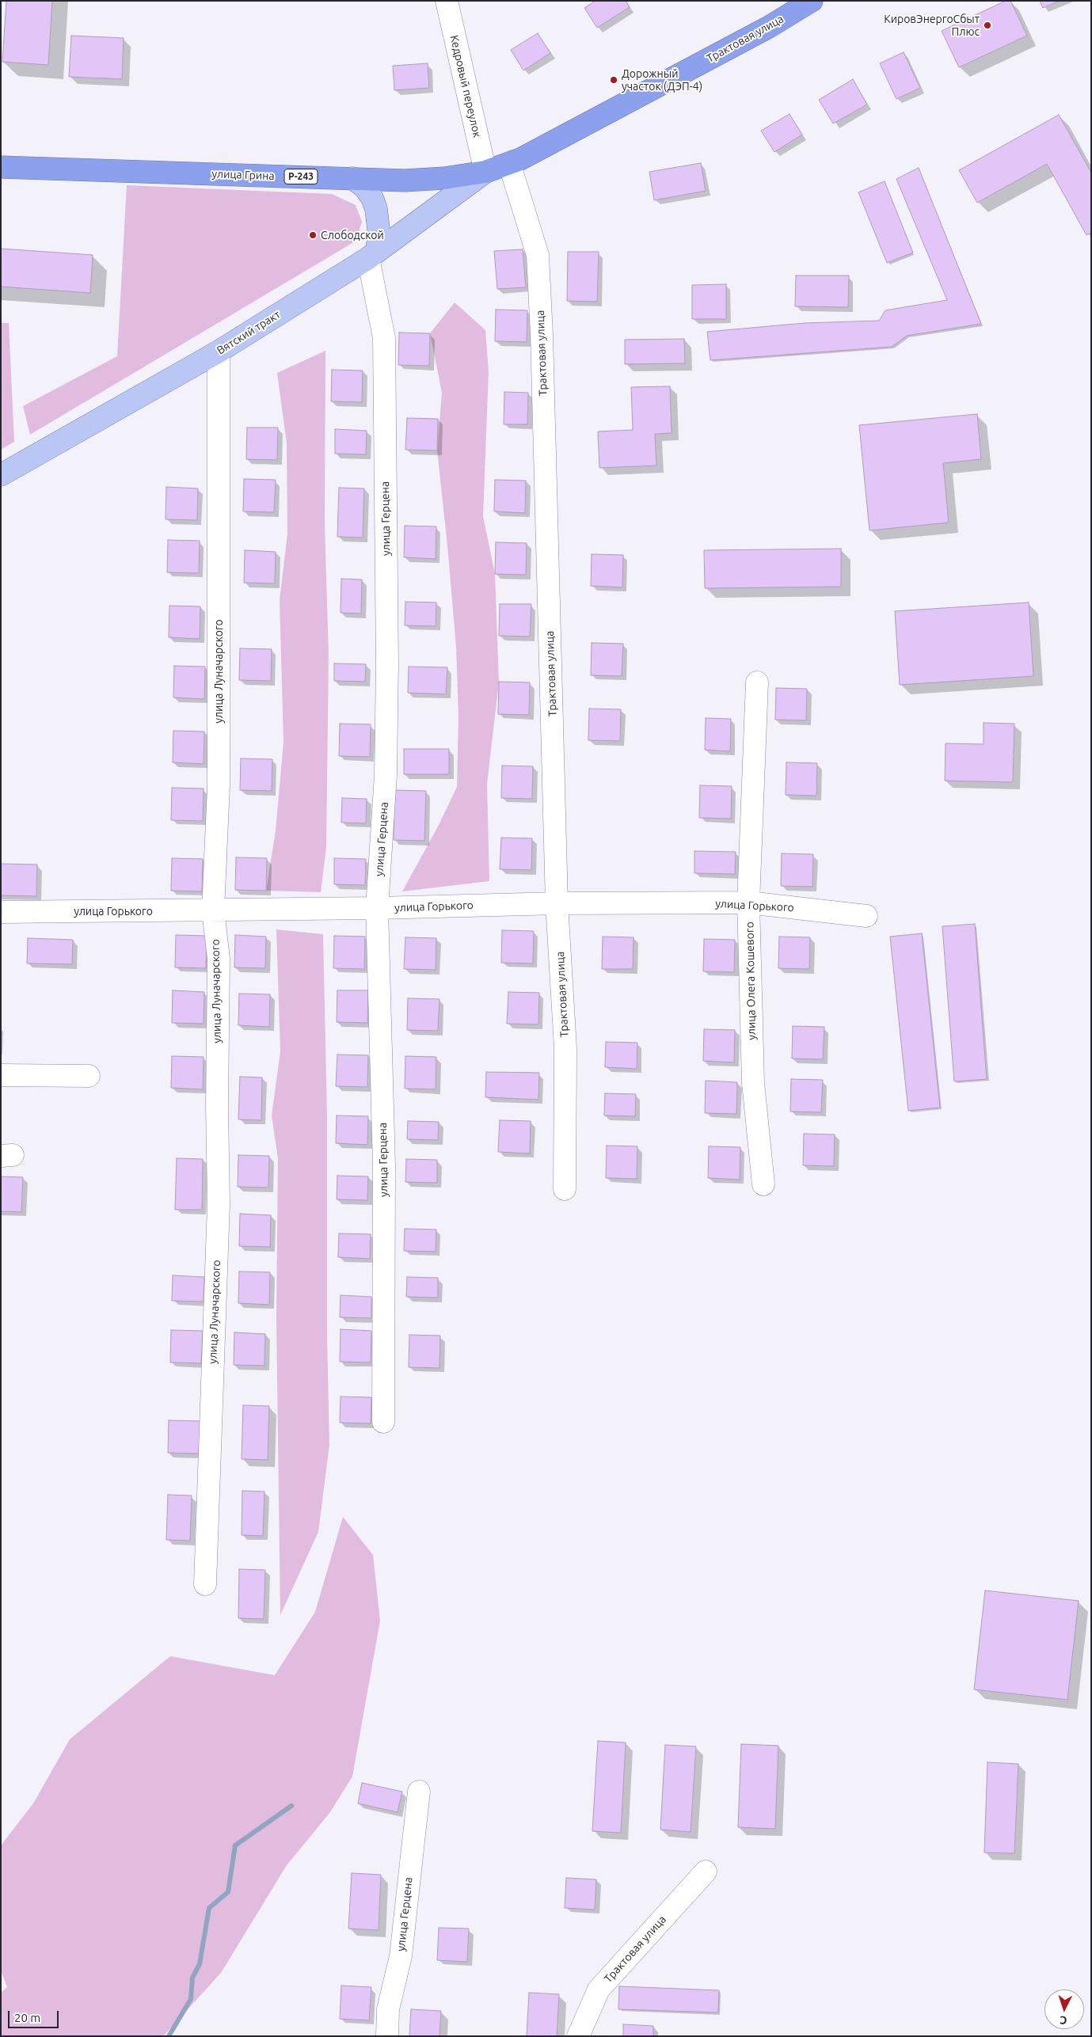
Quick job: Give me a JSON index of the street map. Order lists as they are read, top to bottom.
{
  "streets": {
    "highway": ["Трактовая улица", "улица Грина", "Р-243"],
    "main road": ["Вятский тракт"],
    "street": [
      "Кедровый переулок",
      "улица Герцена",
      "улица Луначарского",
      "улица Горького",
      "улица Олега Кошевого"
    ]
  },
  "crossings": [
    ["Трактовая улица", "Кедровый переулок"],
    ["Трактовая улица", "улица Грина"],
    ["Трактовая улица", "Вятский тракт"],
    ["Трактовая улица", "улица Горького"],
    ["Кедровый переулок", "улица Грина"],
    ["Кедровый переулок", "Вятский тракт"],
    ["улица Грина", "Вятский тракт"],
    ["Вятский тракт", "улица Герцена"],
    ["Вятский тракт", "улица Луначарского"],
    ["улица Герцена", "улица Горького"],
    ["улица Луначарского", "улица Горького"],
    ["улица Горького", "улица Олега Кошевого"]
  ],
  "places": ["КировЭнергоСбыт Плюс", "Дорожный участок (ДЭП-4)", "Слободской"],
  "scale_bar": "20 m",
  "north": "bottom"
}
